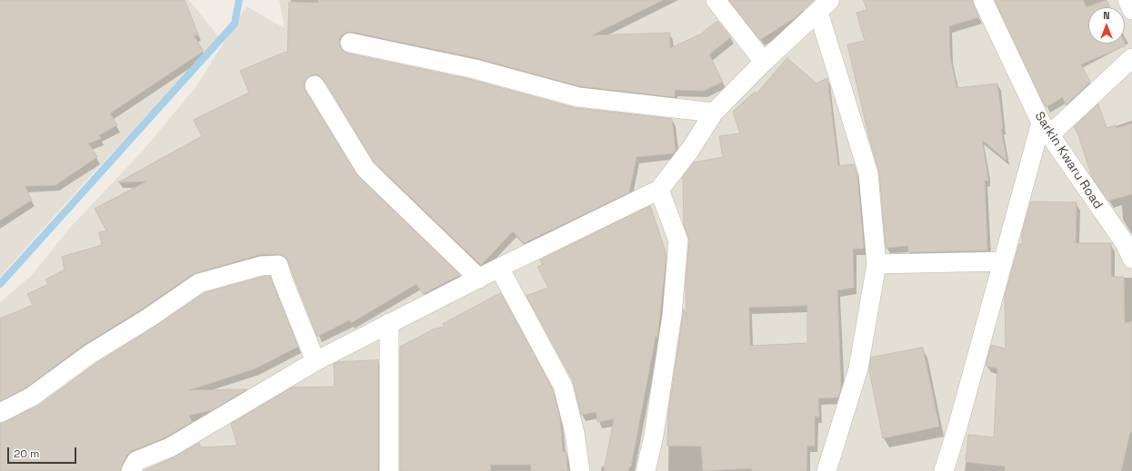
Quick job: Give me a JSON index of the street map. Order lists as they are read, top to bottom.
{
  "streets": {
    "street": ["Sarkin Kwaru Road"]
  },
  "scale_bar": "20 m",
  "north": "top"
}
